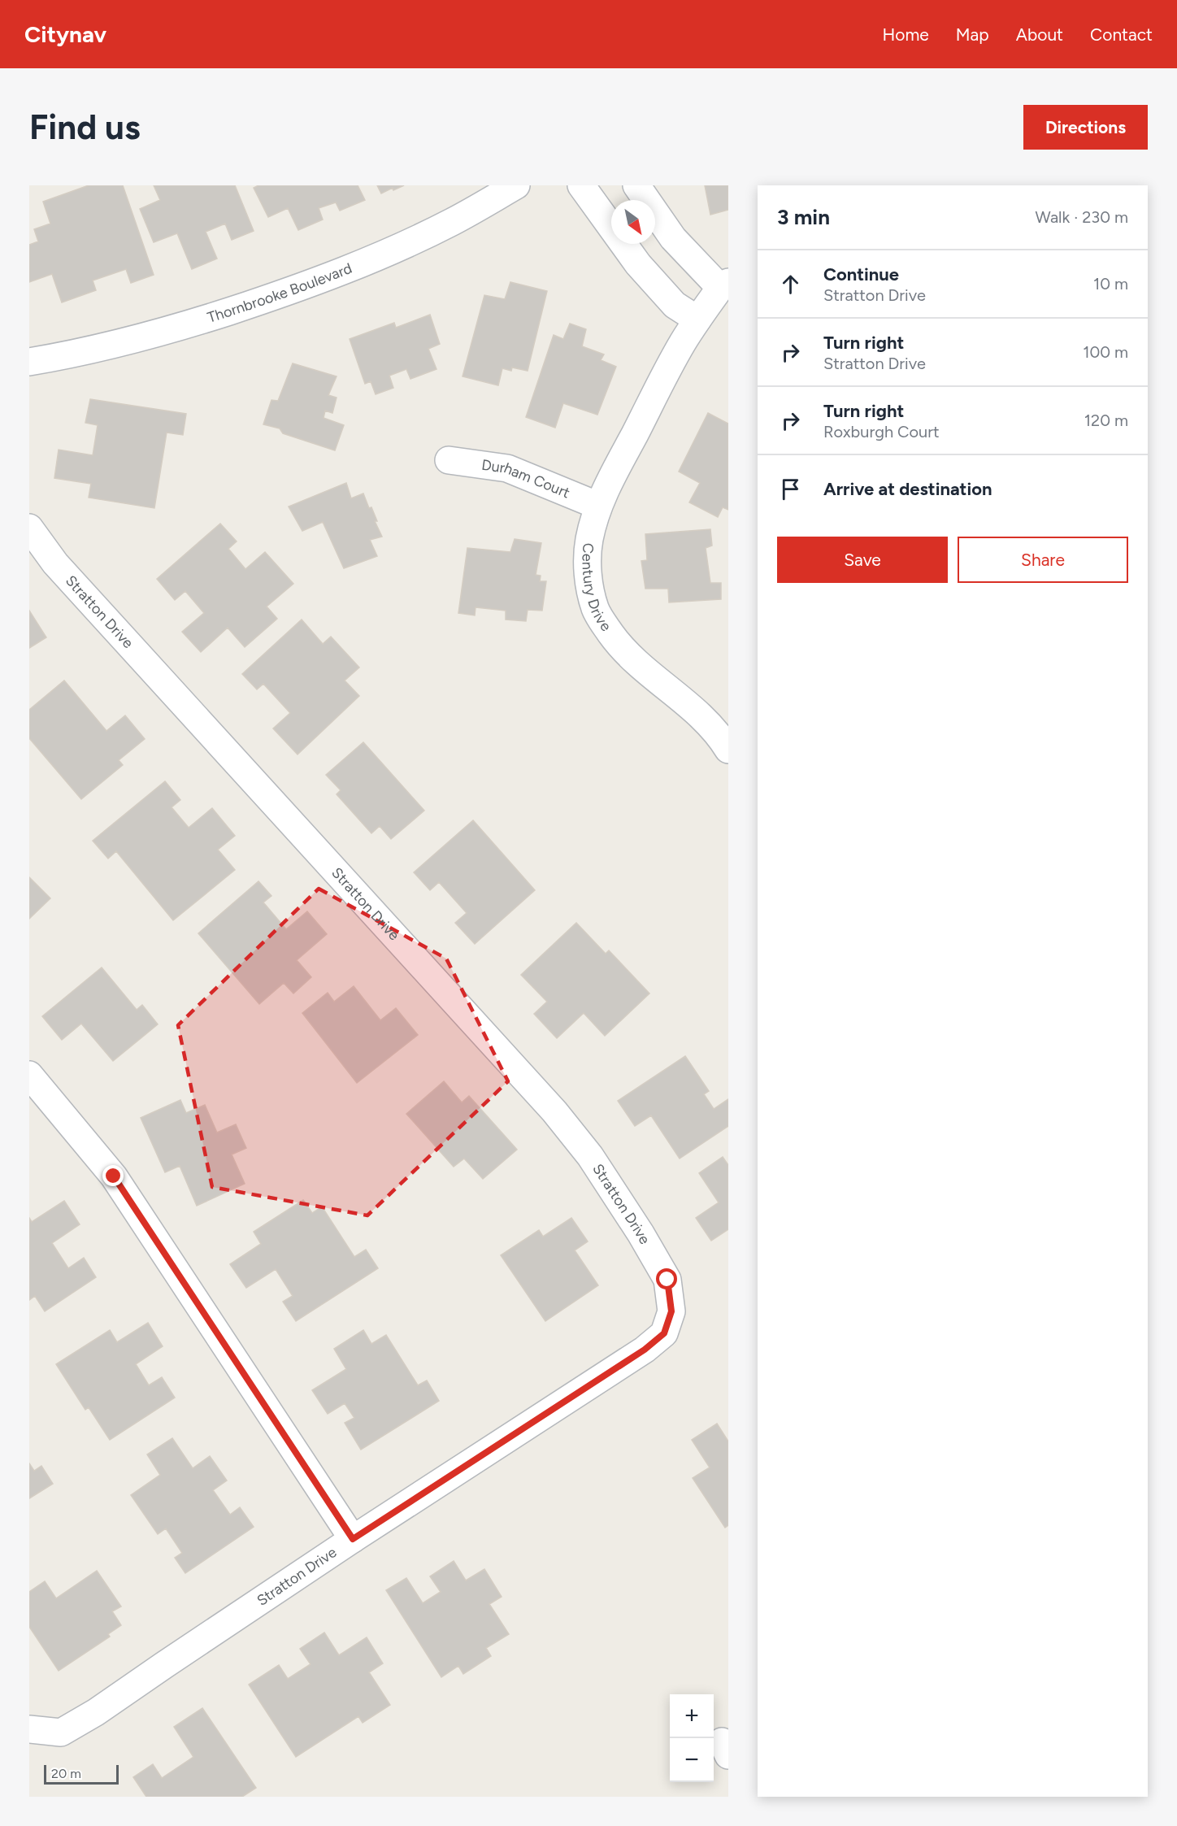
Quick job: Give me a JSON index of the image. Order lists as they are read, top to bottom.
{
  "streets": {
    "street": [
      "Thornbrooke Boulevard",
      "Durham Court",
      "Century Drive",
      "Stratton Drive"
    ]
  },
  "crossings": [
    ["Durham Court", "Century Drive"]
  ],
  "scale_bar": "20 m",
  "north": "bottom right",
  "page": {
    "header": "Citynav",
    "nav": [
      "Home",
      "Map",
      "About",
      "Contact"
    ],
    "buttons": [
      "Directions",
      ["Save", "Share"]
    ],
    "title": "Find us",
    "heading": ["3 min", "Walk · 230 m"],
    "list": [
      ["Continue", "Stratton Drive", "10 m"],
      ["Turn right", "Stratton Drive", "100 m"],
      ["Turn right", "Roxburgh Court", "120 m"],
      "Arrive at destination"
    ],
    "map_buttons": ["+", "−"],
    "scale": "20 m"
  }
}
